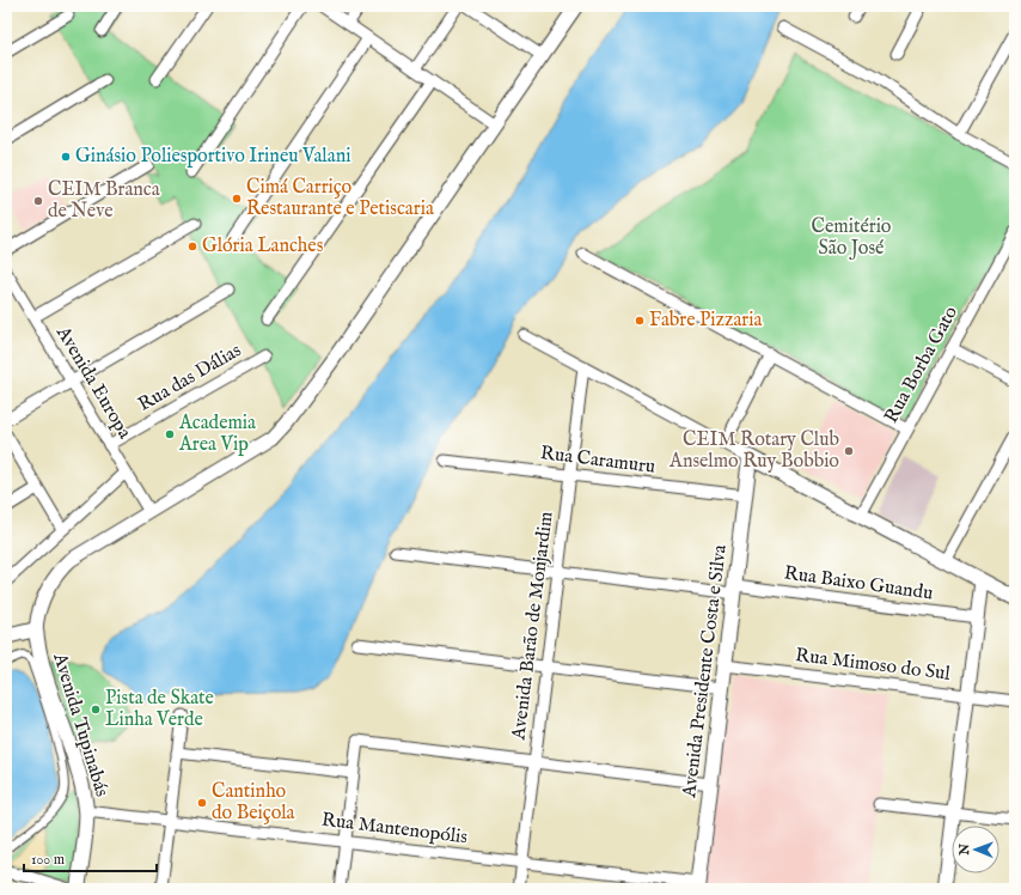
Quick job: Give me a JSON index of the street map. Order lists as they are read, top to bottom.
{
  "streets": {
    "main road": ["Avenida Presidente Costa e Silva", "Avenida Tupinabás"],
    "street": [
      "Rua Borba Gato",
      "Rua das Dálias",
      "Avenida Europa",
      "Rua Caramuru",
      "Rua Baixo Guandu",
      "Avenida Barão de Monjardim",
      "Rua Mimoso do Sul",
      "Rua Mantenopólis"
    ]
  },
  "crossings": [
    ["Rua das Dálias", "Avenida Europa"],
    ["Avenida Europa", "Avenida Tupinabás"],
    ["Rua Caramuru", "Avenida Barão de Monjardim"],
    ["Rua Caramuru", "Avenida Presidente Costa e Silva"],
    ["Rua Baixo Guandu", "Avenida Barão de Monjardim"],
    ["Rua Baixo Guandu", "Avenida Presidente Costa e Silva"],
    ["Avenida Barão de Monjardim", "Rua Mantenopólis"],
    ["Rua Mimoso do Sul", "Avenida Presidente Costa e Silva"],
    ["Avenida Presidente Costa e Silva", "Rua Mantenopólis"],
    ["Avenida Tupinabás", "Rua Mantenopólis"]
  ],
  "parks": ["Cemitério São José"],
  "places": [
    "Ginásio Poliesportivo Irineu Valani",
    "Cimá Carriço Restaurante e Petiscaria",
    "CEIM Branca de Neve",
    "Glória Lanches",
    "Fabre Pizzaria",
    "Academia Area Vip",
    "CEIM Rotary Club Anselmo Ruy Bobbio",
    "Pista de Skate Linha Verde",
    "Cantinho do Beiçola"
  ],
  "scale_bar": "100 m",
  "north": "left"
}
